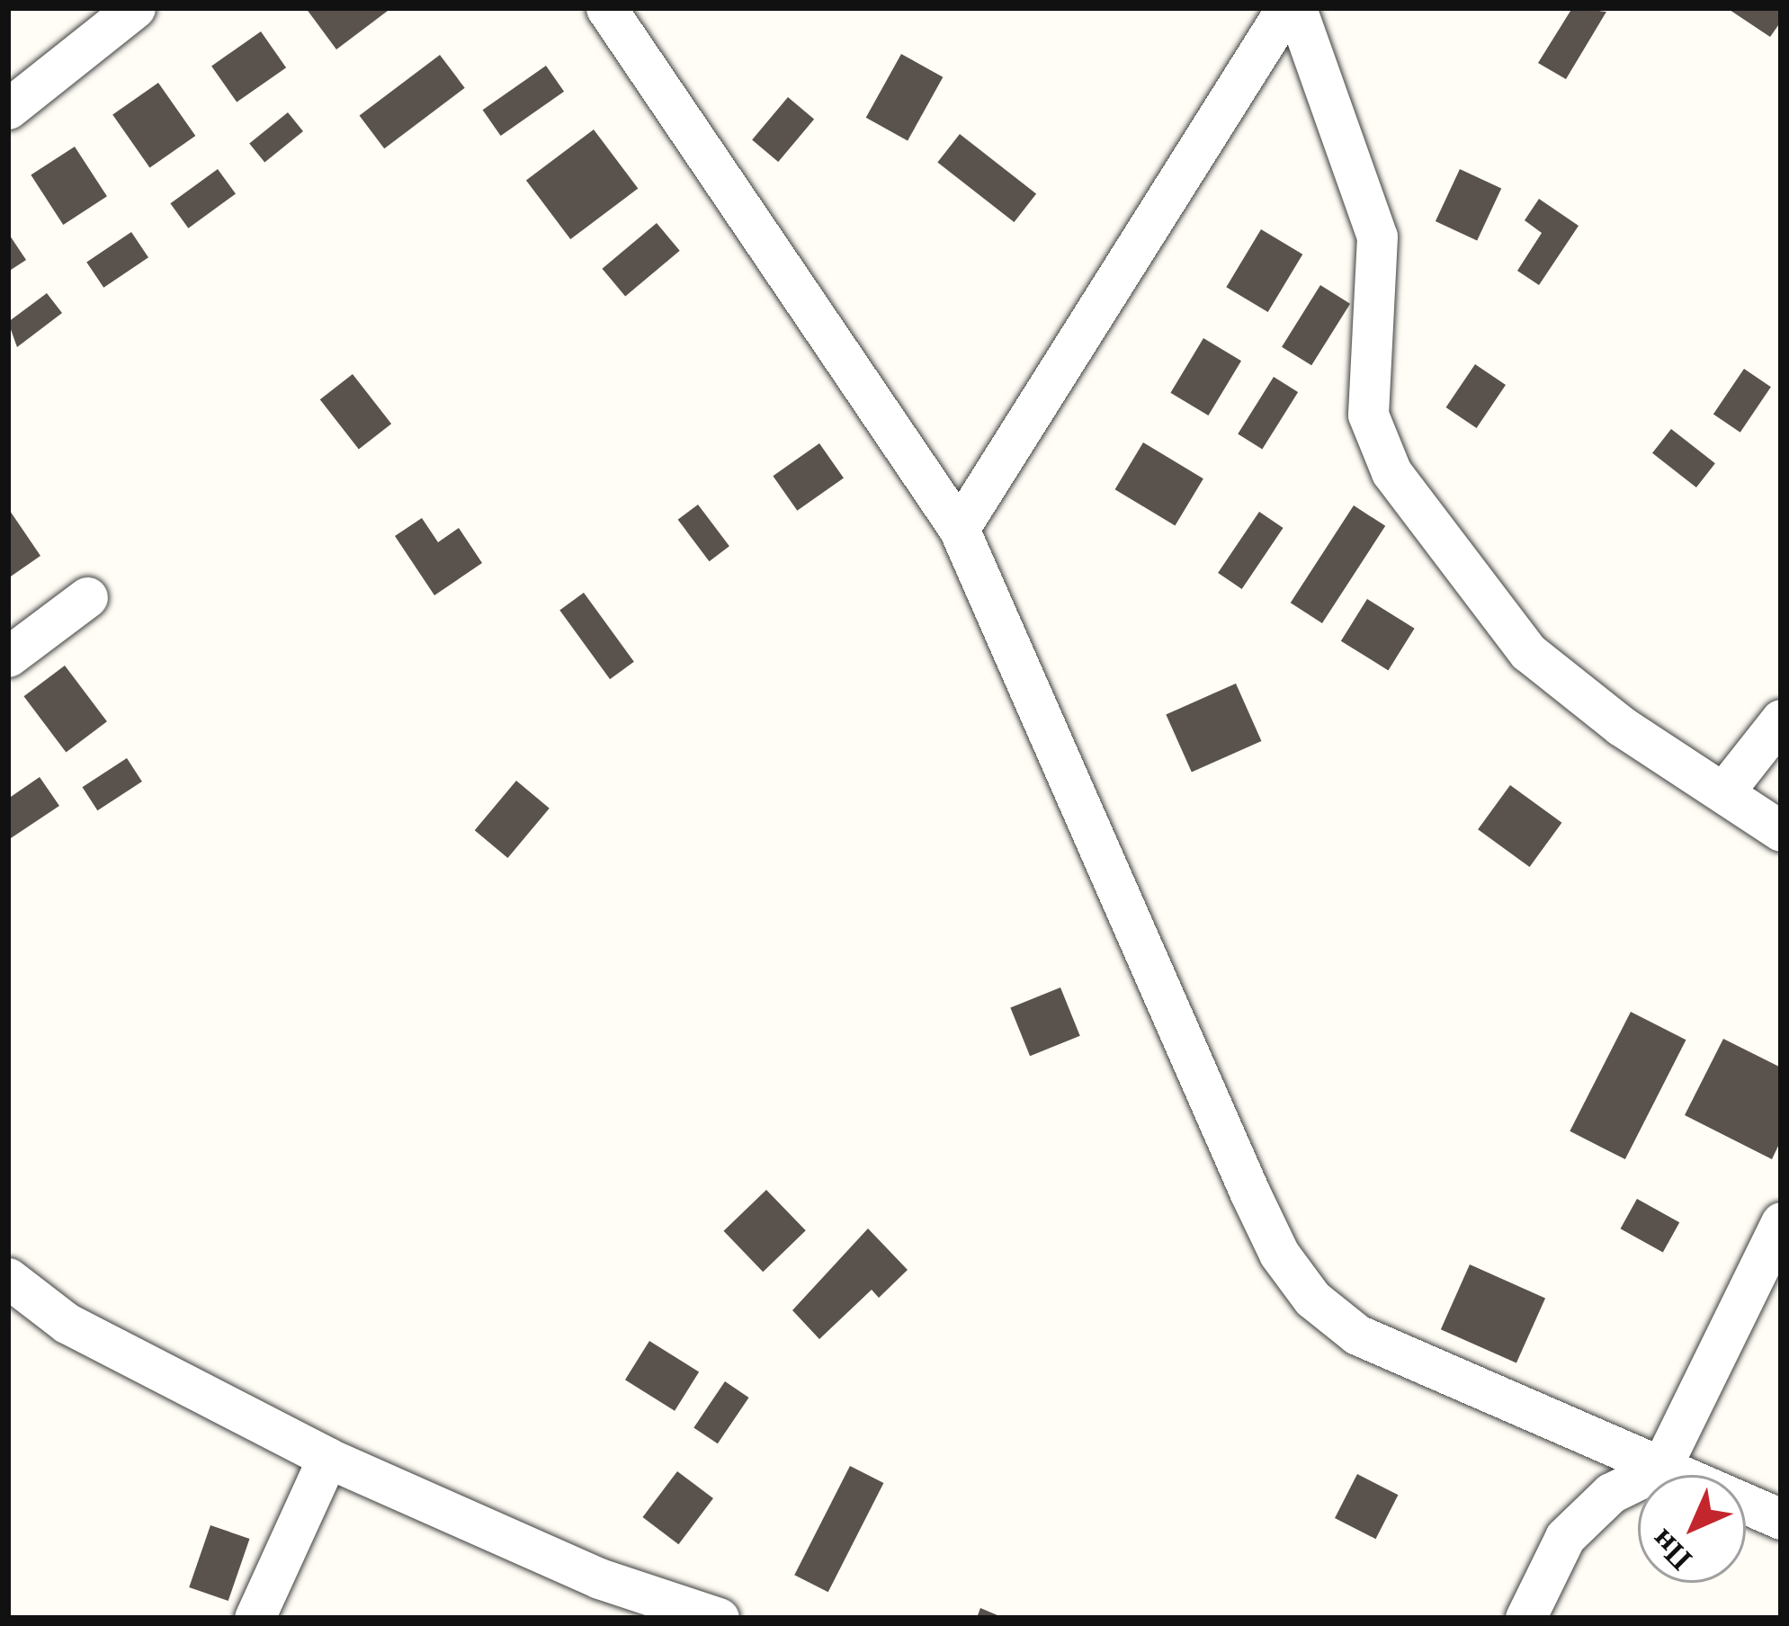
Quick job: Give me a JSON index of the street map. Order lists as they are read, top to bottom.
{
  "north": "bottom left"
}
